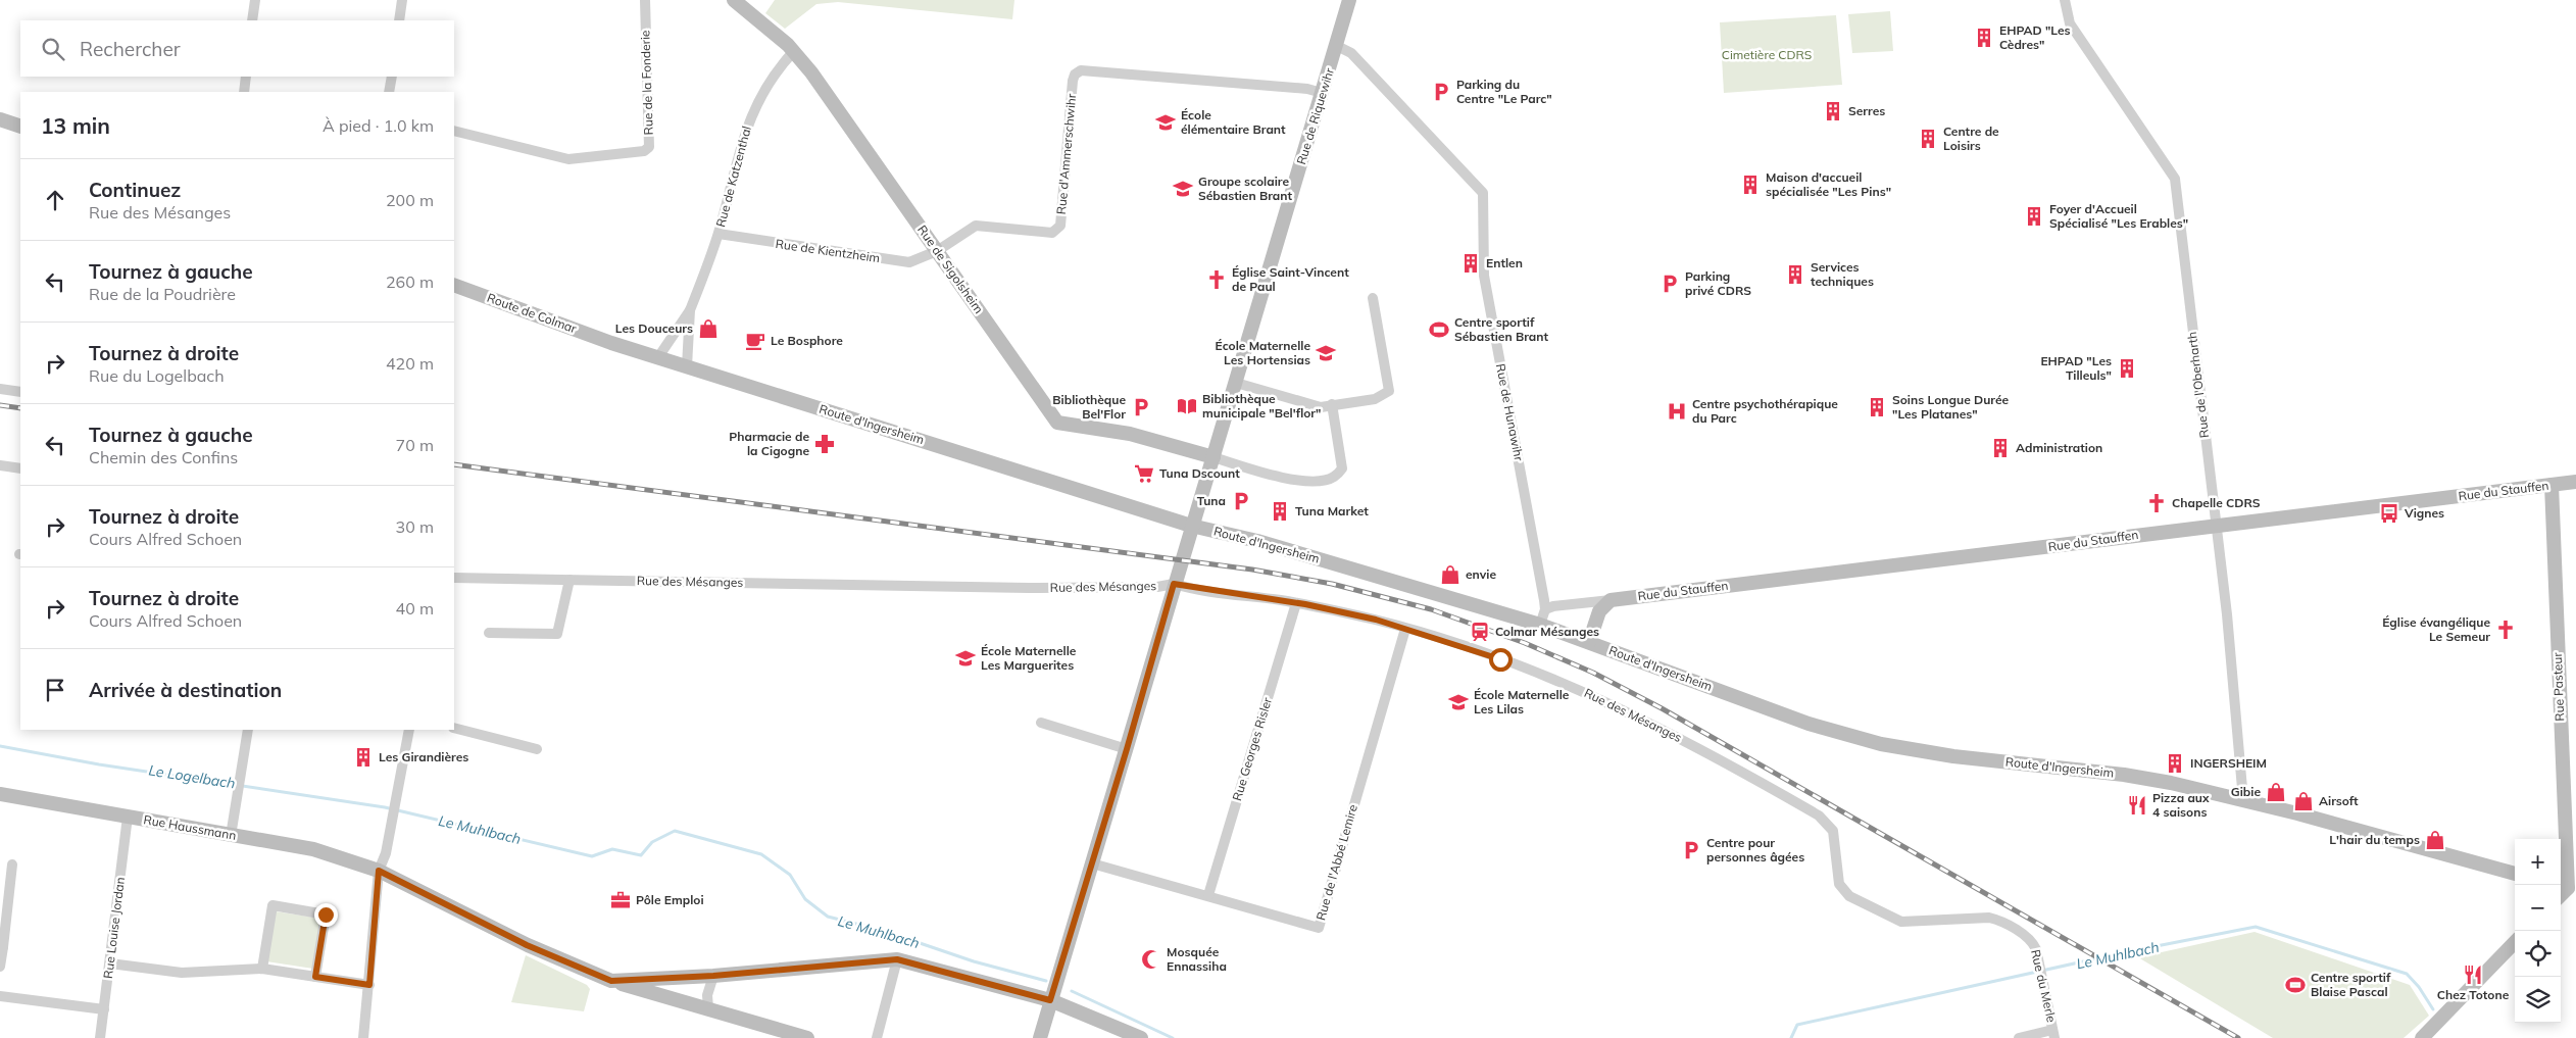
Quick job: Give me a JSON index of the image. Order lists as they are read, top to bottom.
{
  "streets": {
    "street": [
      "Rue de la Fonderie",
      "Rue de Riquewihr",
      "Rue d'Ammerschwihr",
      "Rue de Katzenthal",
      "Rue de Kientzheim",
      "Rue de Sigolsheim",
      "Route de Colmar",
      "Rue de l'Oberharth",
      "Rue de Hunawihr",
      "Route d'Ingersheim",
      "Rue du Stauffen",
      "Rue des Mésanges",
      "Rue Pasteur",
      "Rue Georges Risler",
      "Rue Haussmann",
      "Rue de l'Abbé Lemire",
      "Rue Louise Jordan",
      "Rue du Merle"
    ]
  },
  "crossings": [
    ["Rue de Riquewihr", "Rue d'Ammerschwihr"],
    ["Rue de Riquewihr", "Rue de Sigolsheim"],
    ["Rue de Riquewihr", "Rue de Hunawihr"],
    ["Rue de Riquewihr", "Route d'Ingersheim"],
    ["Rue de Riquewihr", "Rue des Mésanges"],
    ["Rue de Riquewihr", "Rue de l'Abbé Lemire"],
    ["Rue d'Ammerschwihr", "Rue de Kientzheim"],
    ["Rue d'Ammerschwihr", "Rue de Sigolsheim"],
    ["Rue de Katzenthal", "Rue de Kientzheim"],
    ["Rue de Katzenthal", "Rue de Sigolsheim"],
    ["Rue de Katzenthal", "Route d'Ingersheim"],
    ["Rue de Kientzheim", "Rue de Sigolsheim"],
    ["Route de Colmar", "Route d'Ingersheim"],
    ["Rue de l'Oberharth", "Route d'Ingersheim"],
    ["Rue de l'Oberharth", "Rue du Stauffen"],
    ["Rue de Hunawihr", "Route d'Ingersheim"],
    ["Rue de Hunawihr", "Rue du Stauffen"],
    ["Rue du Stauffen", "Rue Pasteur"],
    ["Rue des Mésanges", "Rue Georges Risler"],
    ["Rue des Mésanges", "Rue de l'Abbé Lemire"],
    ["Rue des Mésanges", "Rue du Merle"],
    ["Rue Georges Risler", "Rue de l'Abbé Lemire"],
    ["Rue Haussmann", "Rue Louise Jordan"]
  ],
  "water": ["Le Logelbach", "Le Muhlbach"],
  "parks": ["Cimetière CDRS"],
  "places": {
    "building": [
      "EHPAD \"Les Cèdres\"",
      "Serres",
      "Centre de Loisirs",
      "Maison d'accueil spécialisée \"Les Pins\"",
      "Foyer d'Accueil Spécialisé \"Les Erables\"",
      "Entlen",
      "Services techniques",
      "EHPAD \"Les Tilleuls\"",
      "Soins Longue Durée \"Les Platanes\"",
      "Administration",
      "Tuna Market",
      "Les Girandières",
      "INGERSHEIM"
    ],
    "parking": [
      "Parking du Centre \"Le Parc\"",
      "Parking privé CDRS",
      "Bibliothèque Bel'Flor",
      "Tuna",
      "Centre pour personnes âgées"
    ],
    "school or university": [
      "École élémentaire Brant",
      "Groupe scolaire Sébastien Brant",
      "École Maternelle Les Hortensias",
      "École Maternelle Les Marguerites",
      "École Maternelle Les Lilas"
    ],
    "church": ["Église Saint-Vincent de Paul", "Chapelle CDRS", "Église évangélique Le Semeur"],
    "shop": [
      "Les Douceurs",
      "envie",
      "Gibie",
      "Airsoft",
      "L'hair du temps"
    ],
    "sports": ["Centre sportif Sébastien Brant", "Centre sportif Blaise Pascal"],
    "cafe": ["Le Bosphore"],
    "library": ["Bibliothèque municipale \"Bel'flor\""],
    "hospital": ["Centre psychothérapique du Parc"],
    "pharmacy": ["Pharmacie de la Cigogne"],
    "supermarket": ["Tuna Dscount"],
    "bus stop": ["Vignes"],
    "station": ["Colmar Mésanges"],
    "restaurant": ["Pizza aux 4 saisons", "Chez Totone"],
    "office": ["Pôle Emploi"],
    "mosque": ["Mosquée Ennassiha"]
  },
  "page": {
    "search": "Rechercher",
    "heading": ["13 min", "À pied · 1.0 km"],
    "list": [
      ["Continuez", "Rue des Mésanges", "200 m"],
      ["Tournez à gauche", "Rue de la Poudrière", "260 m"],
      ["Tournez à droite", "Rue du Logelbach", "420 m"],
      ["Tournez à gauche", "Chemin des Confins", "70 m"],
      ["Tournez à droite", "Cours Alfred Schoen", "30 m"],
      ["Tournez à droite", "Cours Alfred Schoen", "40 m"],
      "Arrivée à destination"
    ],
    "map_buttons": ["+", "−"]
  }
}
